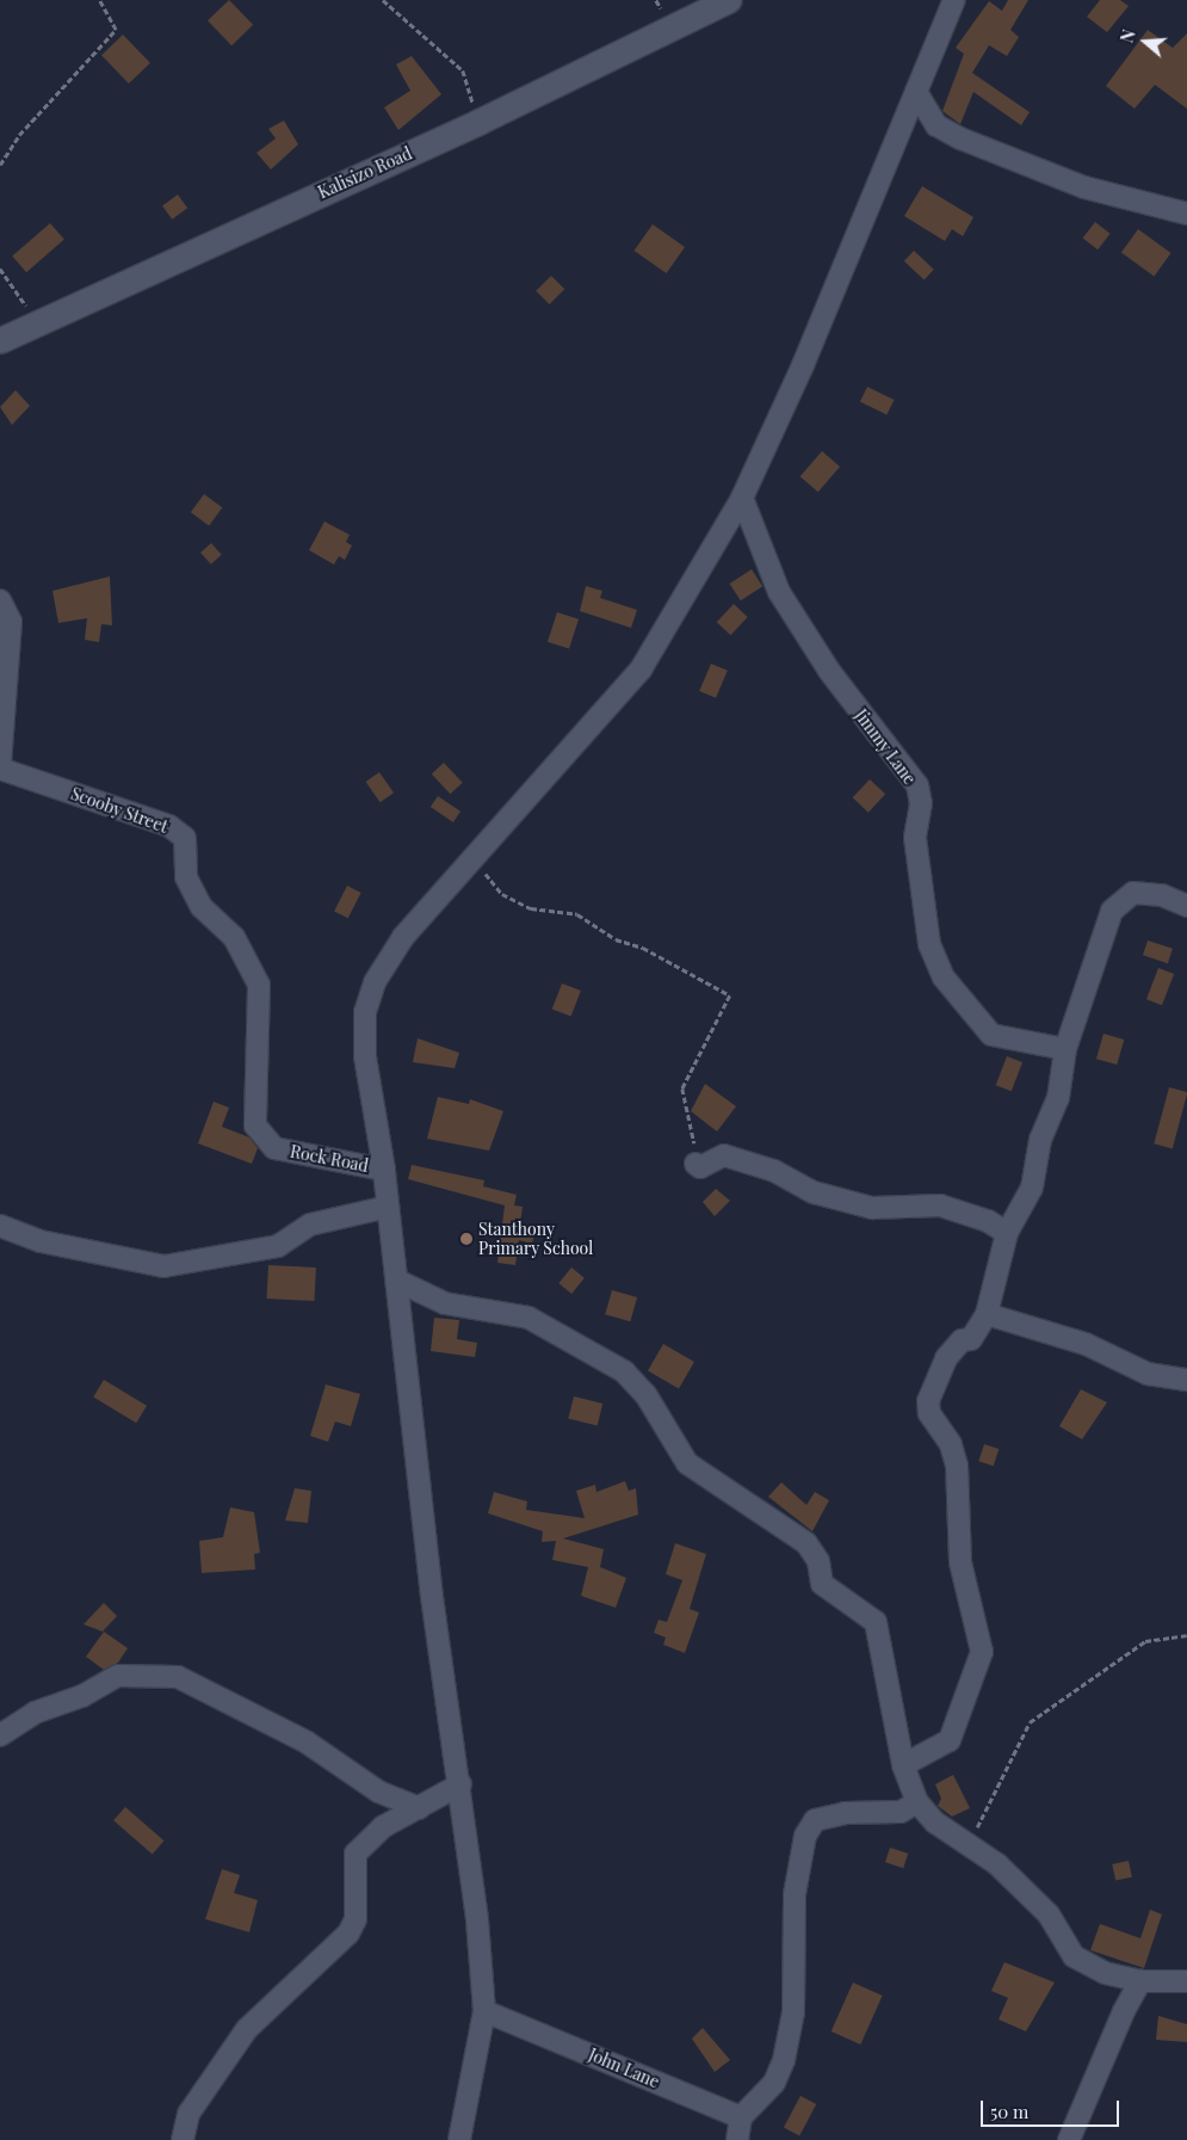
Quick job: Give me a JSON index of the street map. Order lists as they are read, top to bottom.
{
  "streets": {
    "street": [
      "Kalisizo Road",
      "Jimmy Lane",
      "Scooby Street",
      "Rock Road",
      "John Lane"
    ]
  },
  "crossings": [
    ["Scooby Street", "Rock Road"]
  ],
  "places": ["Stanthony Primary School"],
  "scale_bar": "50 m",
  "north": "left"
}
